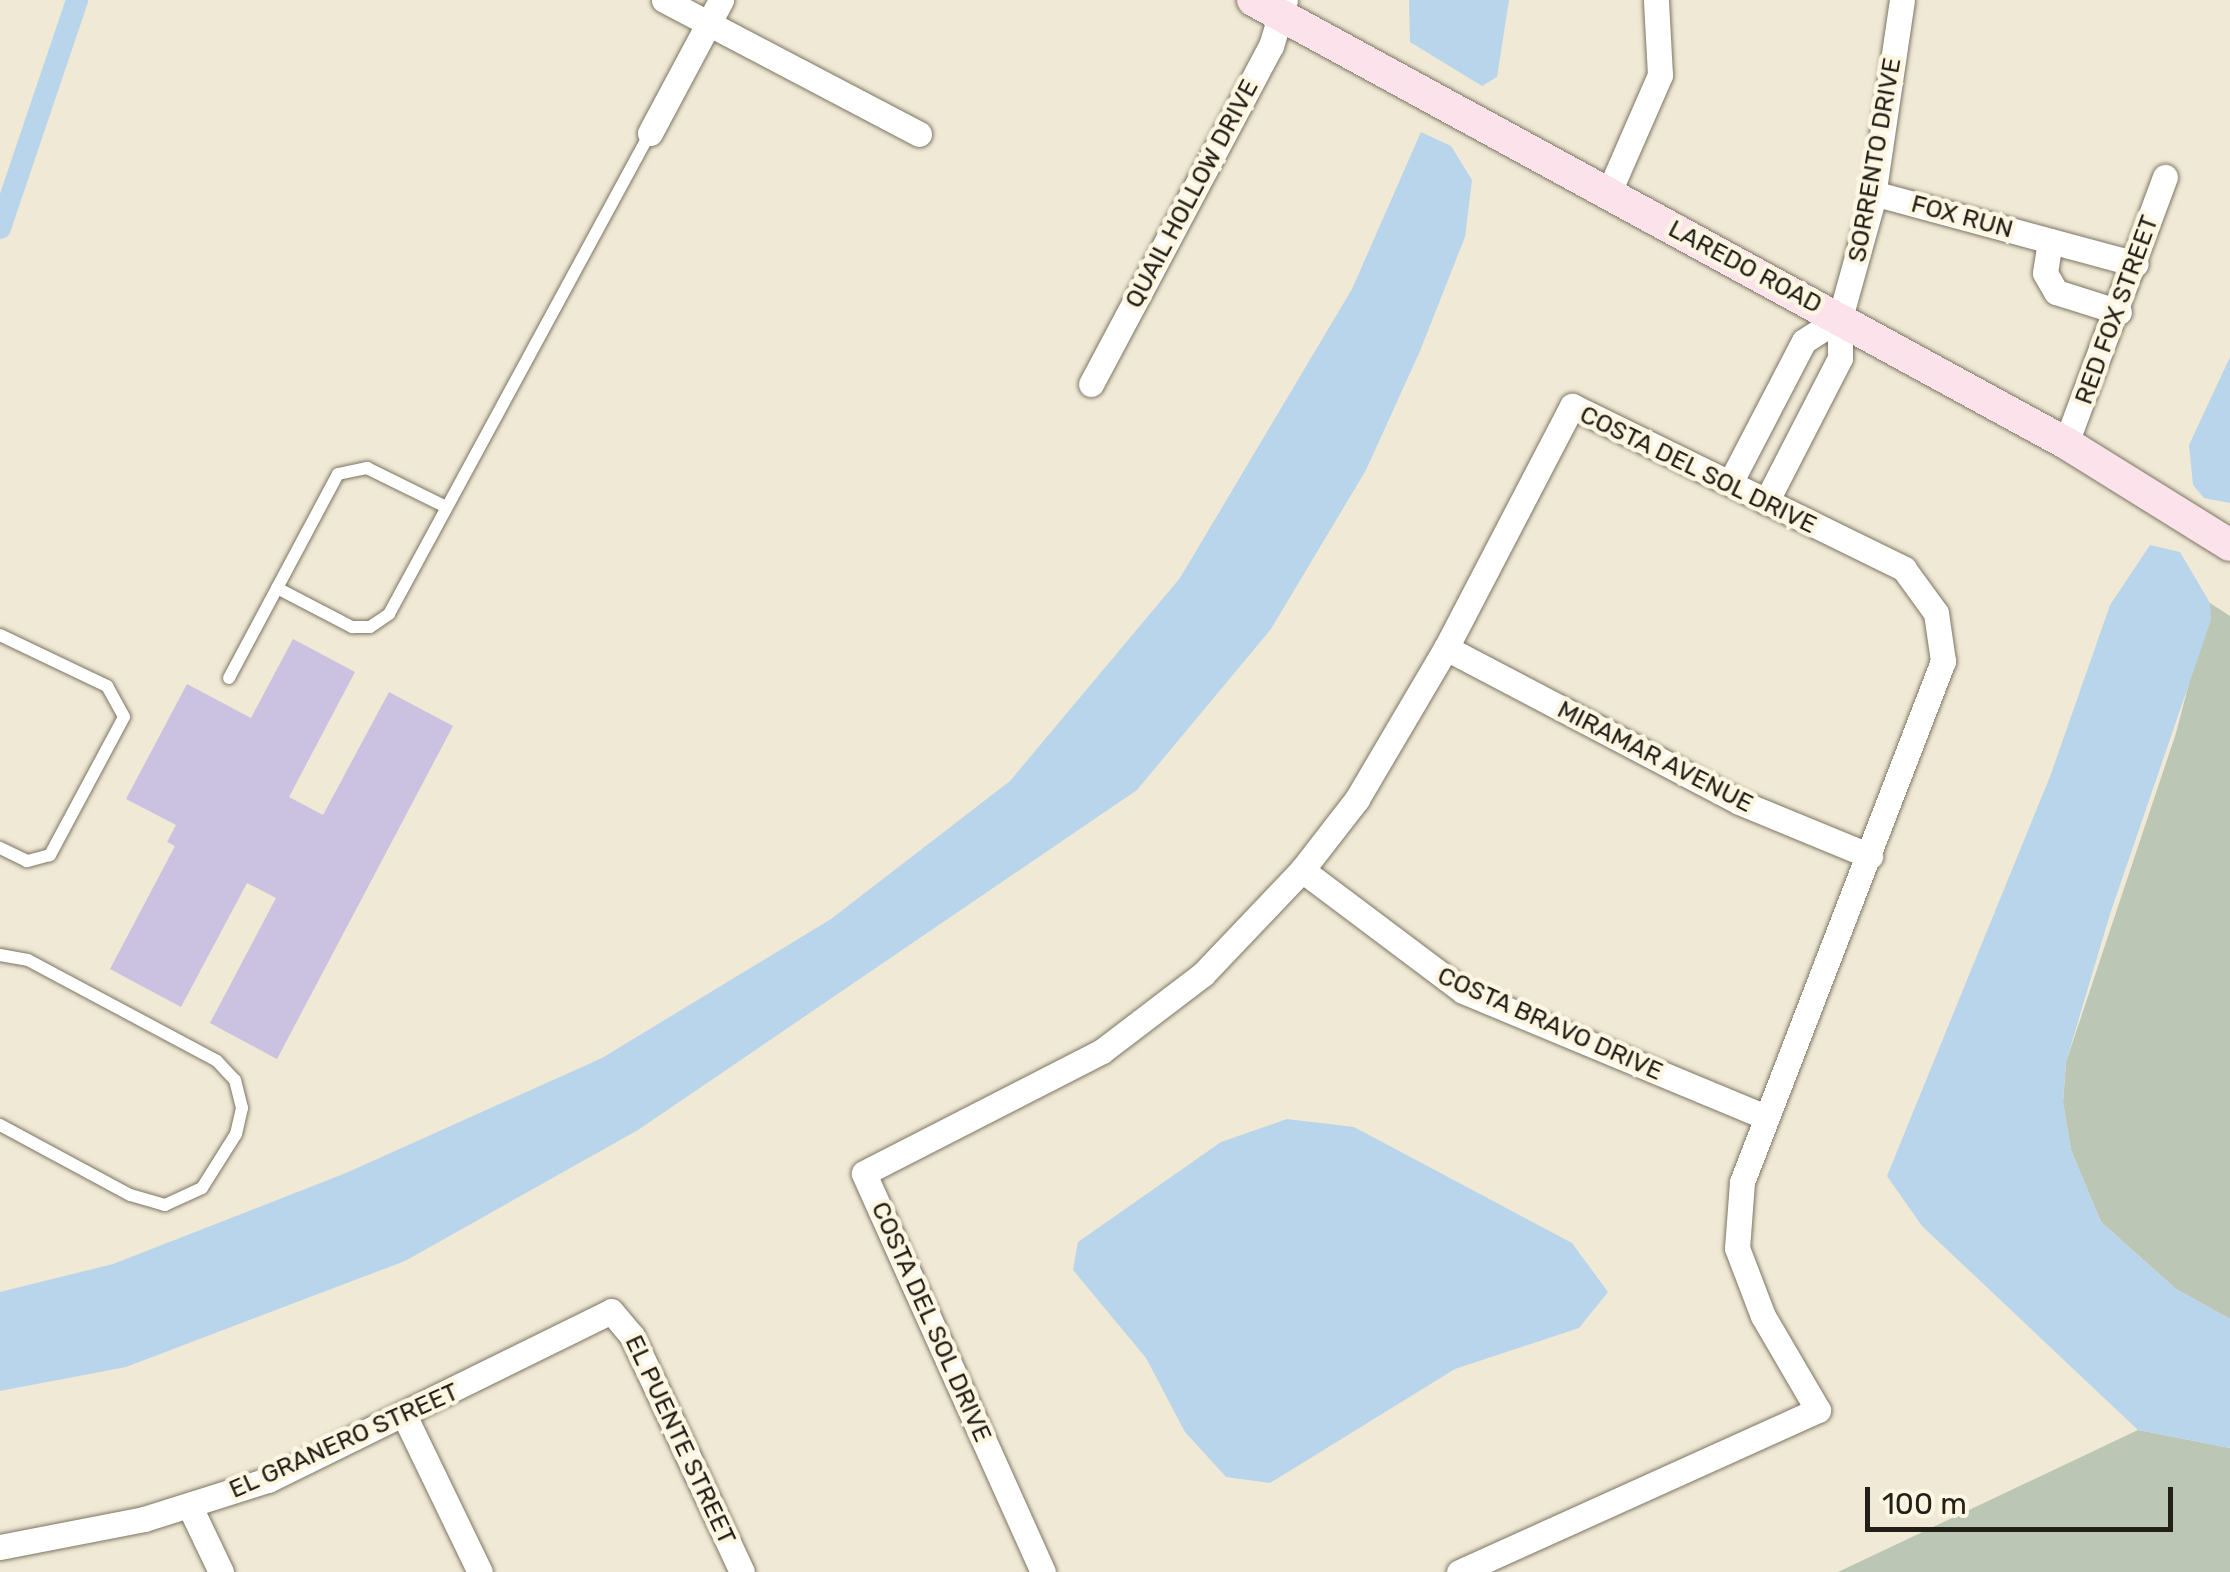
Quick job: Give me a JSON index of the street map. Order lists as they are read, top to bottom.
{
  "streets": {
    "street": [
      "SORRENTO DRIVE",
      "QUAIL HOLLOW DRIVE",
      "FOX RUN",
      "LAREDO ROAD",
      "RED FOX STREET",
      "COSTA DEL SOL DRIVE",
      "MIRAMAR AVENUE",
      "COSTA BRAVO DRIVE",
      "EL PUENTE STREET",
      "EL GRANERO STREET"
    ]
  },
  "crossings": [
    ["SORRENTO DRIVE", "FOX RUN"],
    ["SORRENTO DRIVE", "LAREDO ROAD"],
    ["SORRENTO DRIVE", "COSTA DEL SOL DRIVE"],
    ["QUAIL HOLLOW DRIVE", "LAREDO ROAD"],
    ["FOX RUN", "RED FOX STREET"],
    ["LAREDO ROAD", "RED FOX STREET"],
    ["COSTA DEL SOL DRIVE", "MIRAMAR AVENUE"],
    ["COSTA DEL SOL DRIVE", "COSTA BRAVO DRIVE"],
    ["EL PUENTE STREET", "EL GRANERO STREET"]
  ],
  "scale_bar": "100 m"
}
